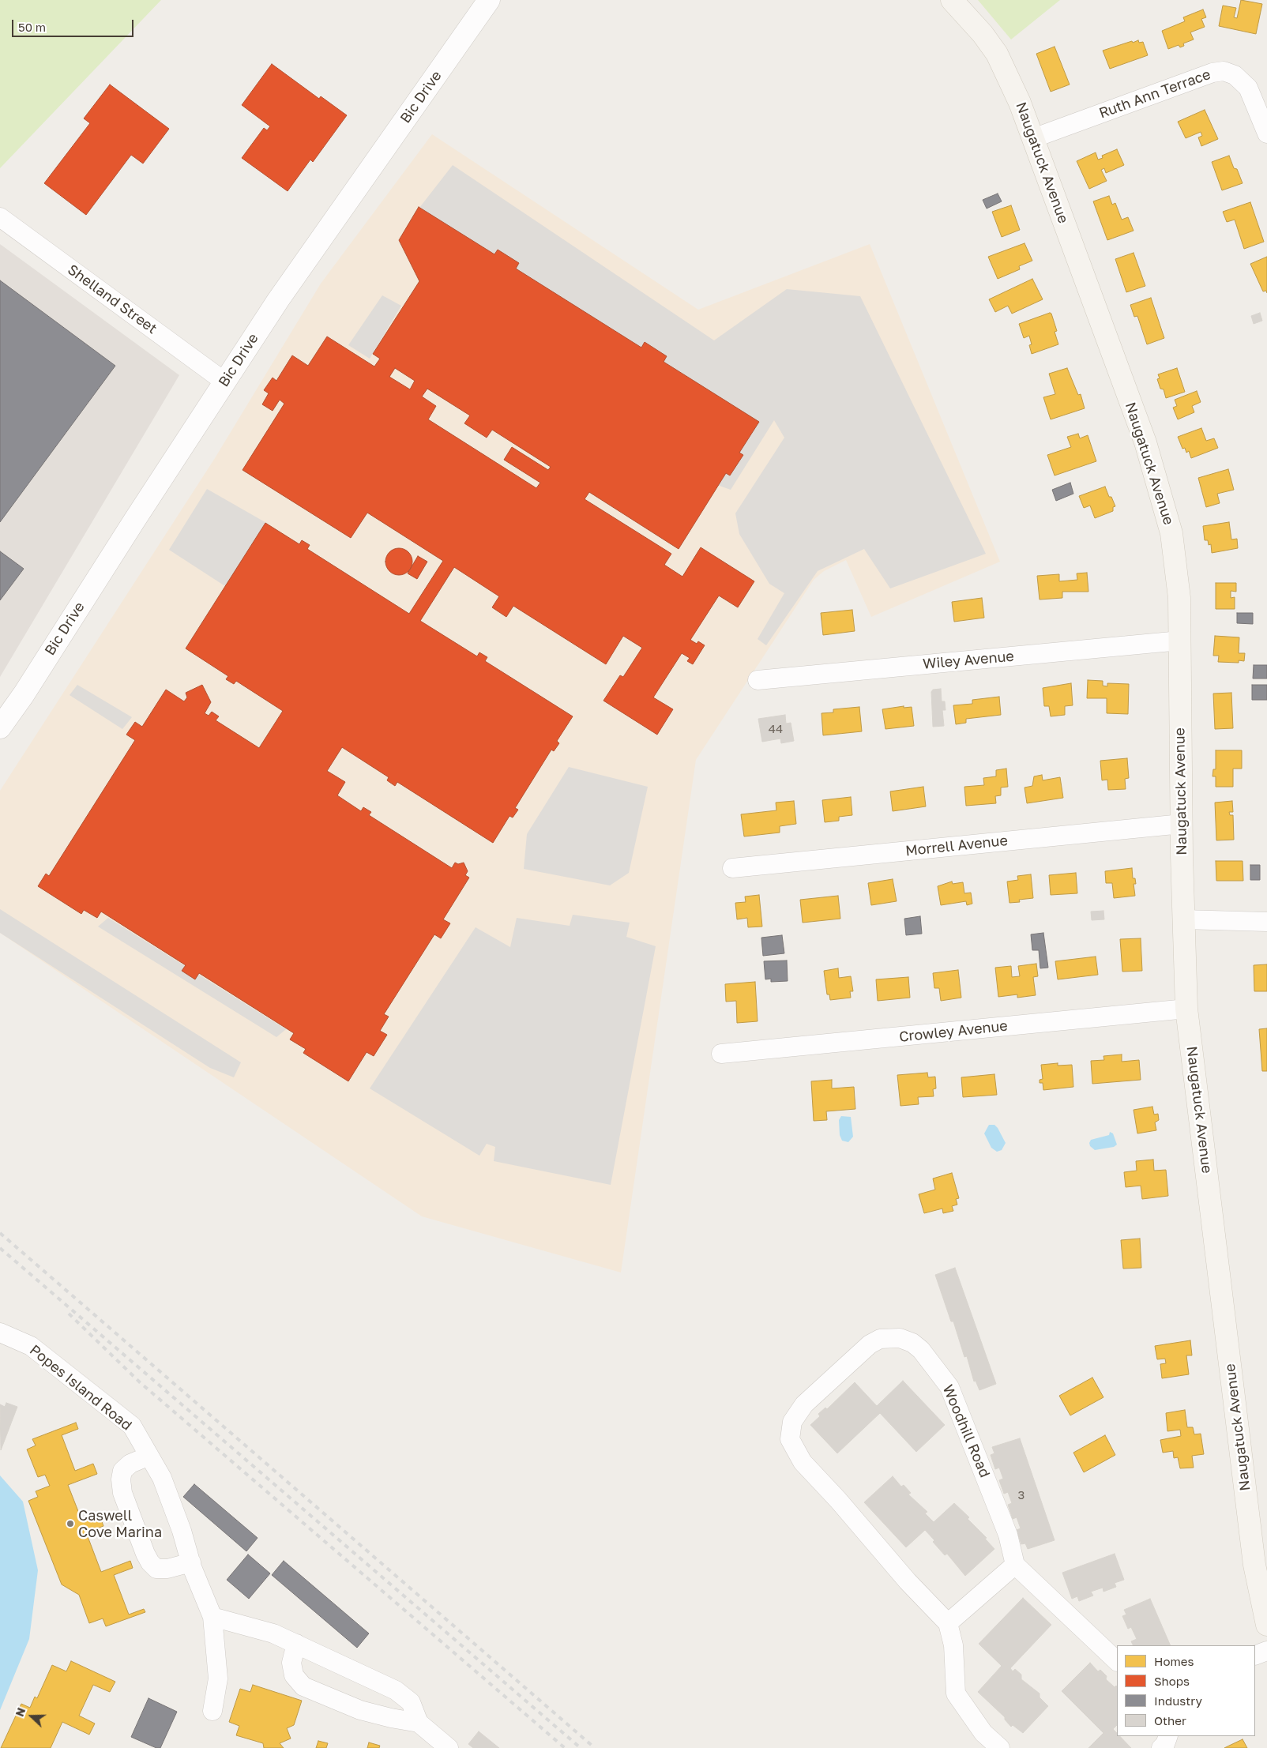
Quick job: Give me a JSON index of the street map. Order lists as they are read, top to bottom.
{
  "streets": {
    "main road": ["Naugatuck Avenue"],
    "street": [
      "Ruth Ann Terrace",
      "Bic Drive",
      "Shelland Street",
      "Wiley Avenue",
      "Morrell Avenue",
      "Crowley Avenue",
      "Popes Island Road",
      "Woodhill Road"
    ]
  },
  "crossings": [
    ["Ruth Ann Terrace", "Naugatuck Avenue"],
    ["Bic Drive", "Shelland Street"],
    ["Naugatuck Avenue", "Wiley Avenue"],
    ["Naugatuck Avenue", "Morrell Avenue"],
    ["Naugatuck Avenue", "Crowley Avenue"]
  ],
  "places": ["Caswell Cove Marina"],
  "house_numbers": ["44", "3"],
  "legend": [
    "Homes",
    "Shops",
    "Industry",
    "Other"
  ],
  "scale_bar": "50 m",
  "north": "left"
}
